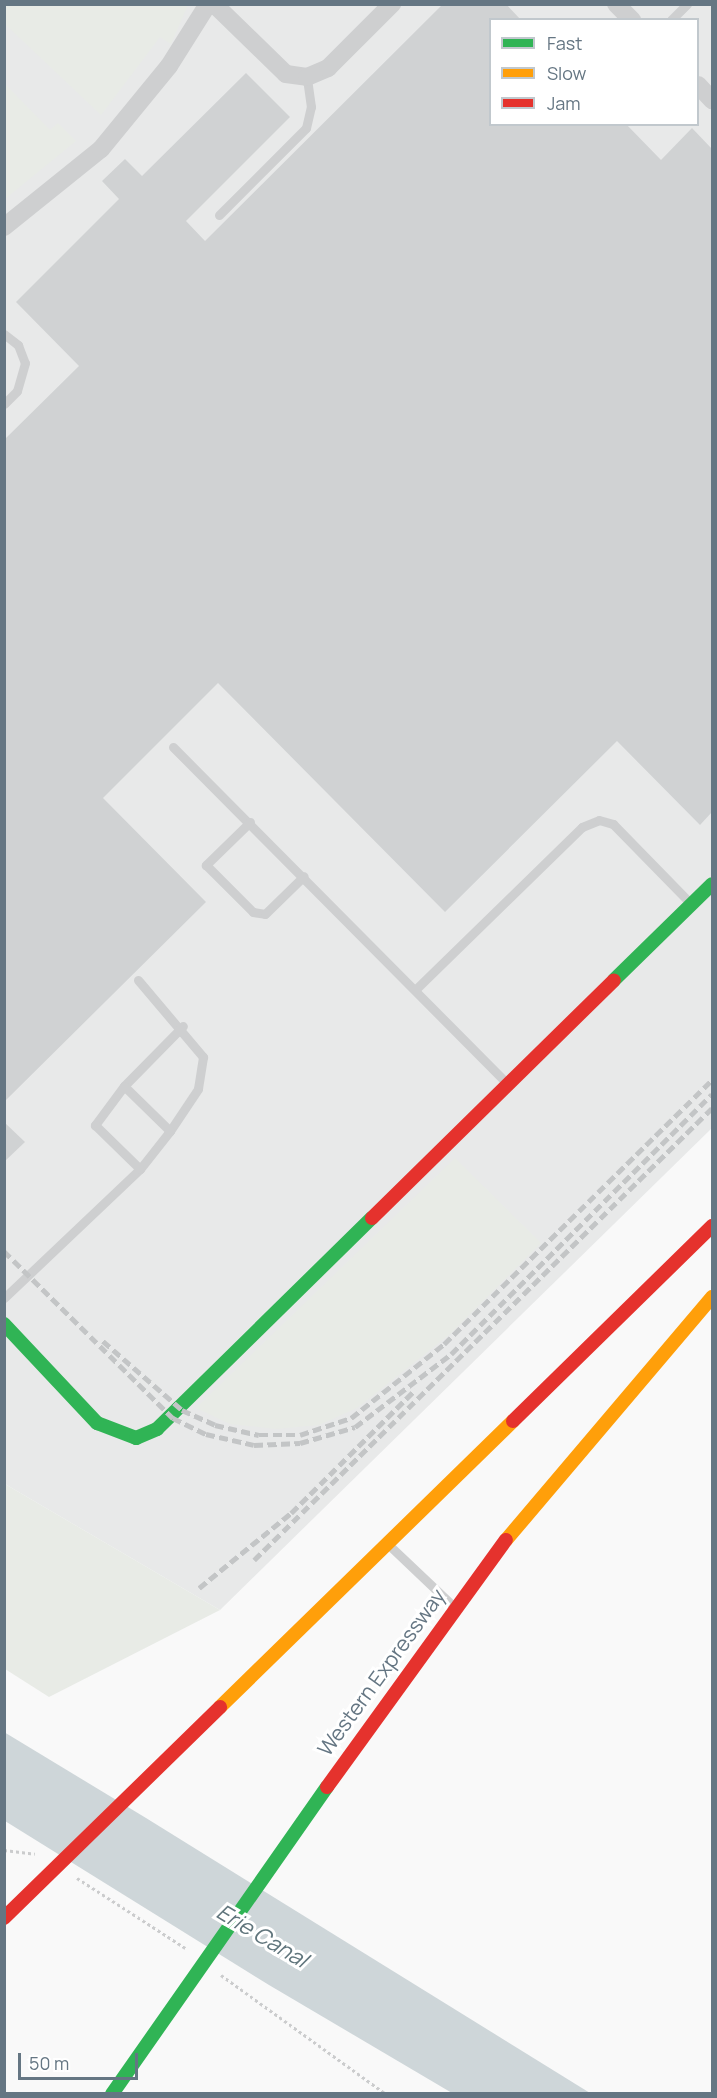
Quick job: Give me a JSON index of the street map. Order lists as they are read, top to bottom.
{
  "streets": {
    "main road": ["Western Expressway"]
  },
  "water": ["Erie Canal"],
  "legend": ["Fast", "Slow", "Jam"],
  "scale_bar": "50 m"
}
